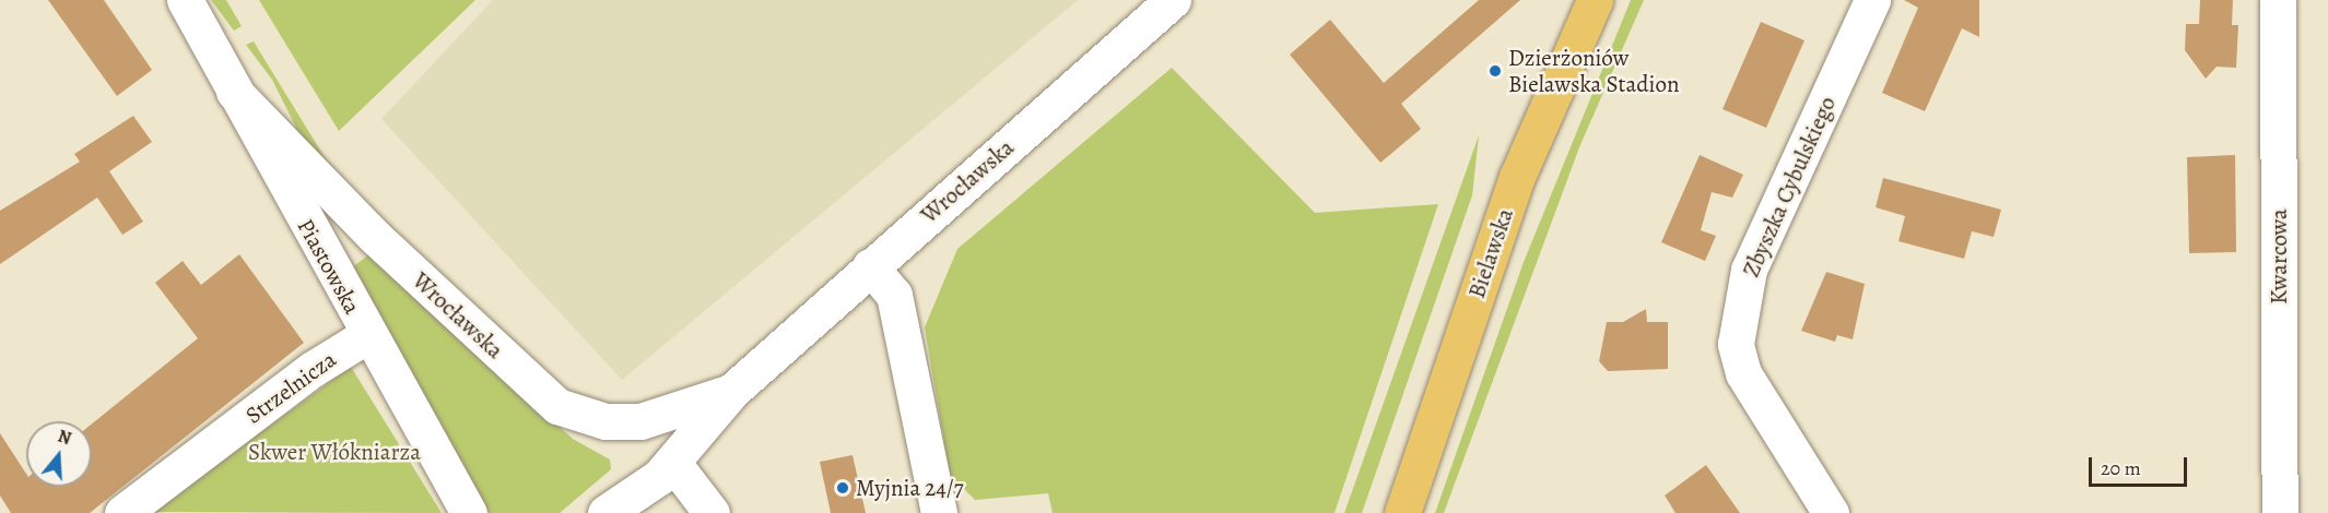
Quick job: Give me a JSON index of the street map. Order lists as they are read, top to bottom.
{
  "streets": {
    "main road": ["Bielawska"],
    "street": [
      "Wrocławska",
      "Zbyszka Cybulskiego",
      "Kwarcowa",
      "Piastowska",
      "Strzelnicza"
    ]
  },
  "crossings": [
    ["Wrocławska", "Piastowska"],
    ["Piastowska", "Strzelnicza"]
  ],
  "parks": ["Skwer Włókniarza"],
  "places": ["Dzierżoniów Bielawska Stadion", "Myjnia 24/7"],
  "scale_bar": "20 m",
  "north": "top"
}
